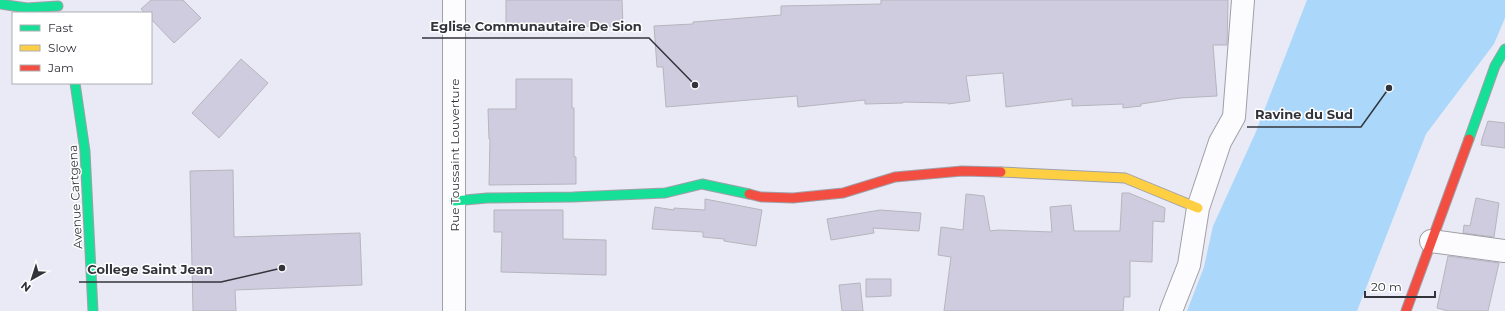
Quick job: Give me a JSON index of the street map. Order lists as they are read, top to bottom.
{
  "streets": {
    "street": ["Rue Toussaint Louverture", "Avenue Cartgena"]
  },
  "places": ["Eglise Communautaire De Sion", "Ravine du Sud", "College Saint Jean"],
  "legend": ["Fast", "Slow", "Jam"],
  "scale_bar": "20 m",
  "north": "bottom left"
}
